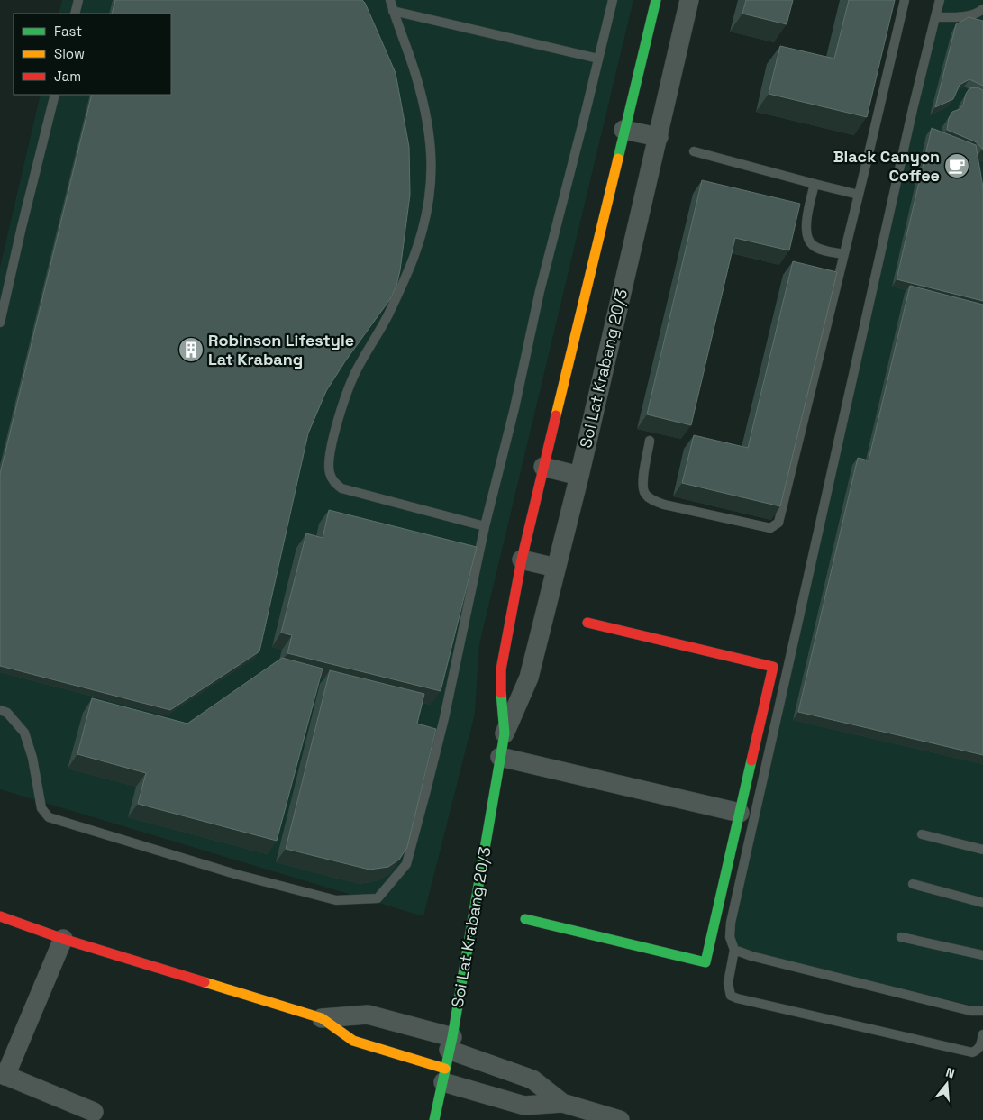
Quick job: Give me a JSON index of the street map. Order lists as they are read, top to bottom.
{
  "streets": {
    "street": ["Soi Lat Krabang 20/3"]
  },
  "places": {
    "cafe": ["Black Canyon Coffee"],
    "building": ["Robinson Lifestyle Lat Krabang"]
  },
  "legend": ["Fast", "Slow", "Jam"],
  "north": "top"
}
